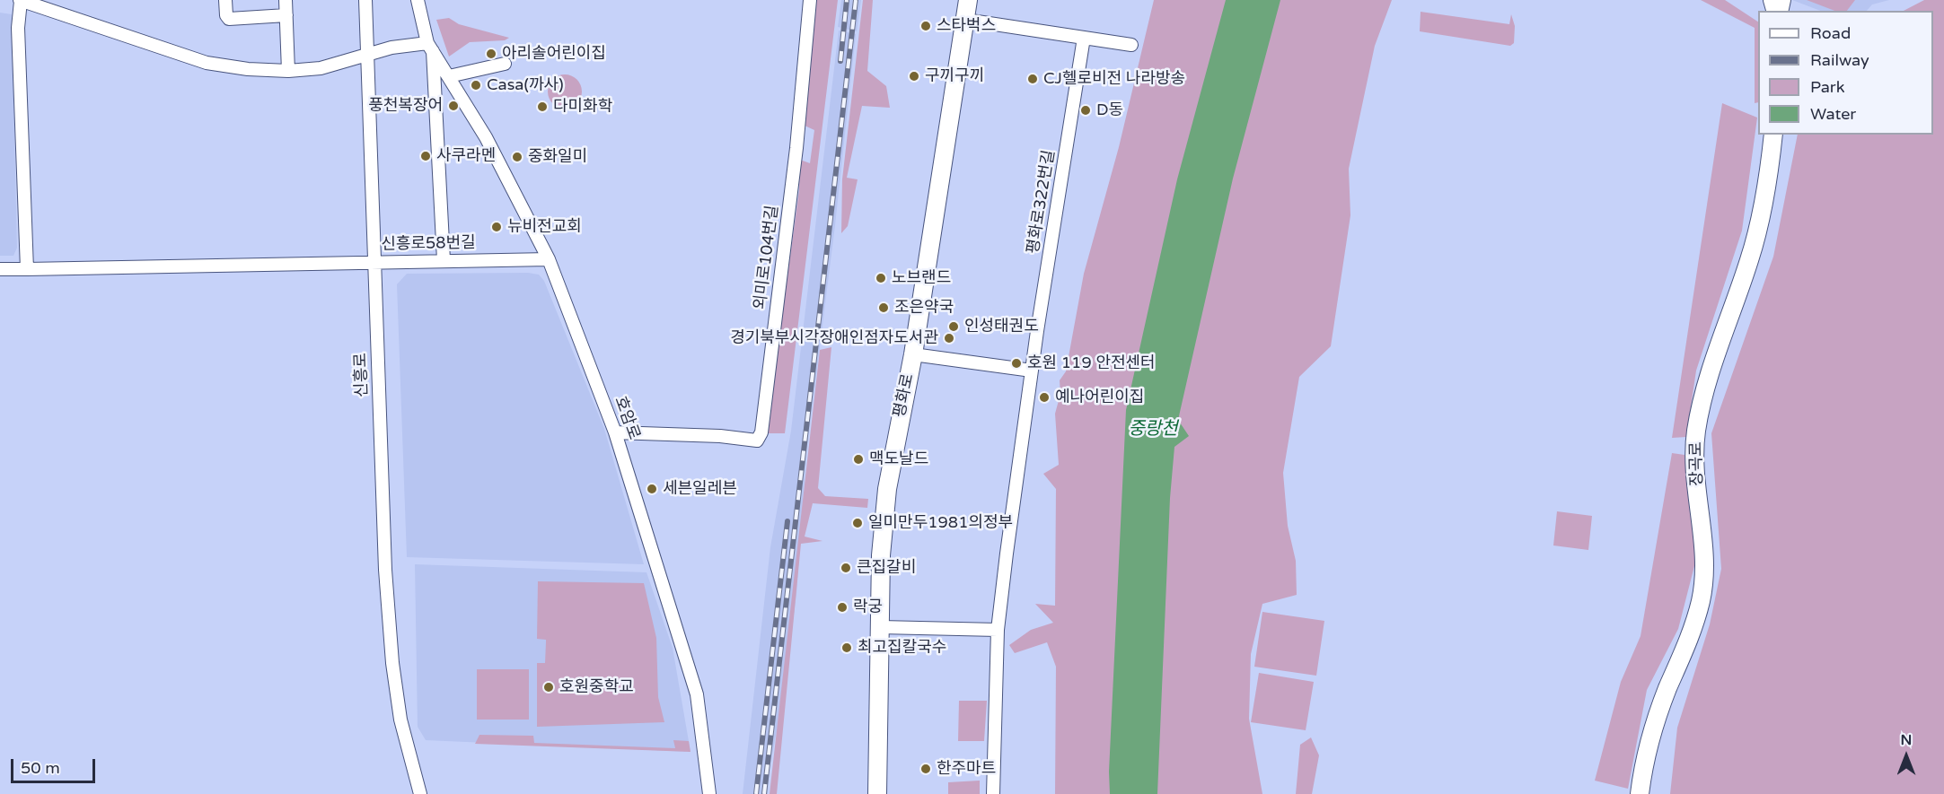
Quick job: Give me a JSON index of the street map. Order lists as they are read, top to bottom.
{
  "streets": {
    "main road": ["평화로", "장곡로"],
    "street": [
      "평화로322번길",
      "신흥로58번길",
      "외미로104번길",
      "신흥로",
      "호암로"
    ]
  },
  "crossings": [
    ["신흥로58번길", "신흥로"],
    ["신흥로58번길", "호암로"],
    ["외미로104번길", "호암로"]
  ],
  "water": ["중랑천"],
  "places": [
    "스타벅스",
    "아리솔어린이집",
    "구끼구끼",
    "CJ헬로비전 나라방송",
    "Casa(까사)",
    "풍천복장어",
    "다미화학",
    "D동",
    "사쿠라멘",
    "중화일미",
    "뉴비전교회",
    "노브랜드",
    "조은약국",
    "인성태권도",
    "경기북부시각장애인점자도서관",
    "호원 119 안전센터",
    "예나어린이집",
    "맥도날드",
    "세븐일레븐",
    "일미만두1981의정부",
    "큰집갈비",
    "락궁",
    "최고집칼국수",
    "호원중학교",
    "한주마트"
  ],
  "legend": [
    "Road",
    "Railway",
    "Park",
    "Water"
  ],
  "scale_bar": "50 m",
  "north": "top"
}
